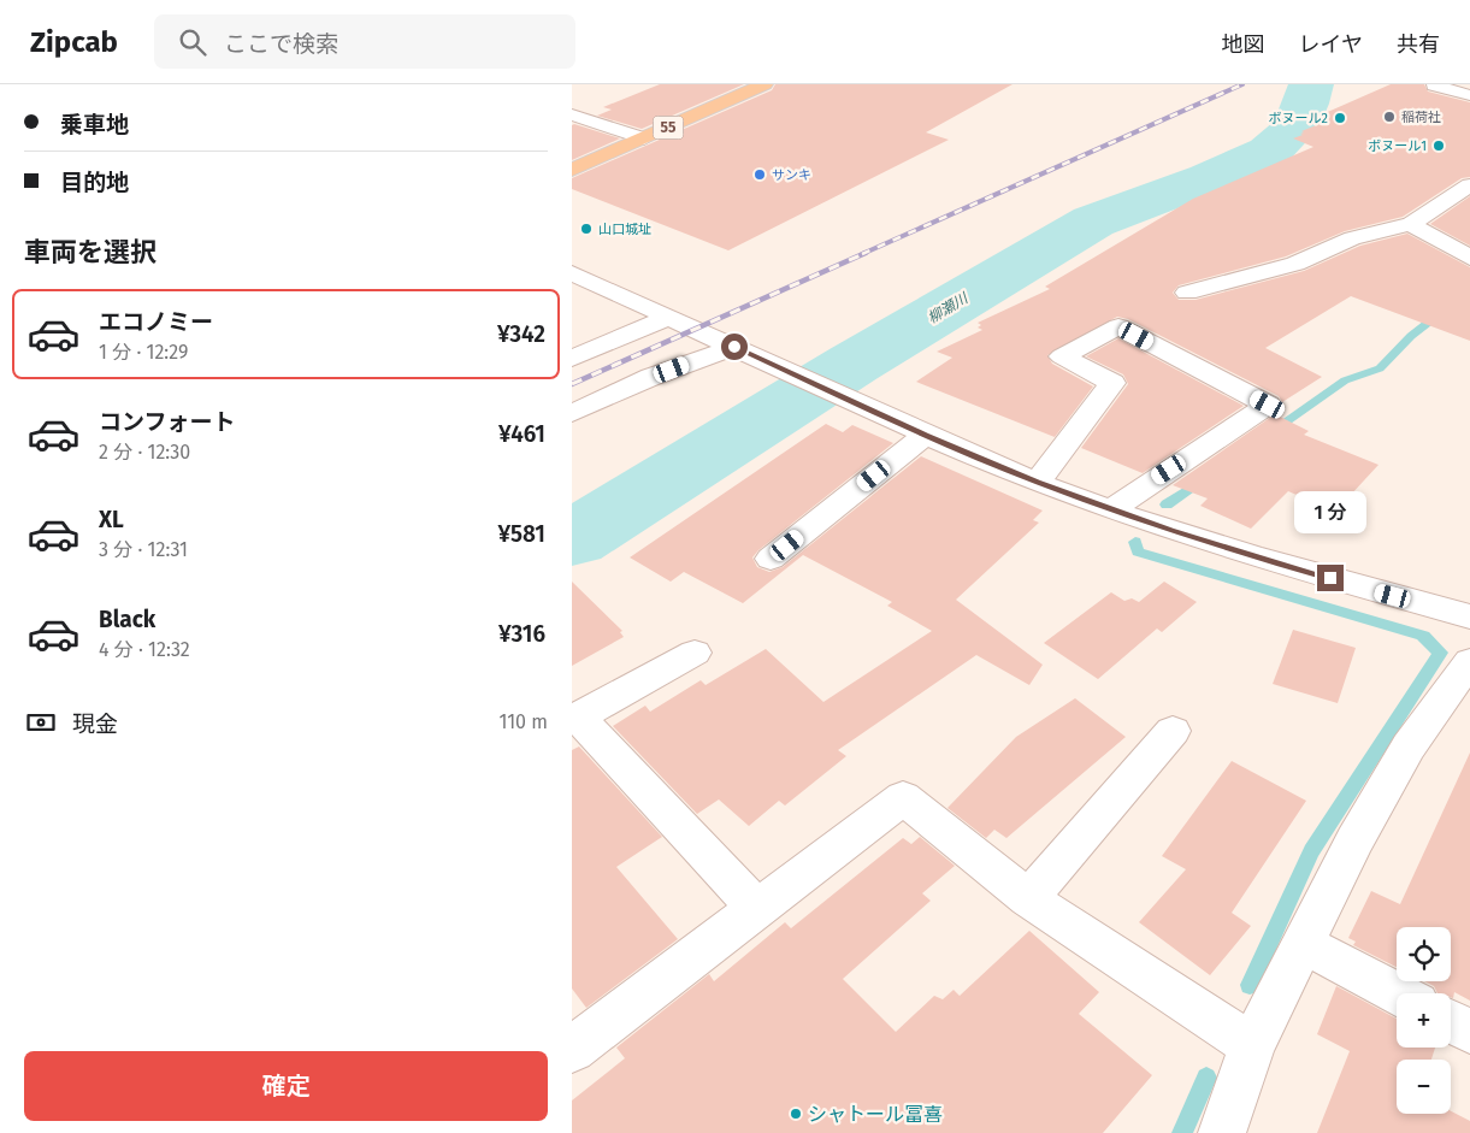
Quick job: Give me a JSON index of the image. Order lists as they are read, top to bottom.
{
  "streets": {
    "main road": ["55"]
  },
  "water": ["柳瀬川"],
  "places": [
    "稲荷社",
    "ボヌール2",
    "ボヌール1",
    "サンキ",
    "山口城址",
    "シャトール冨喜"
  ],
  "page": {
    "header": "Zipcab",
    "search": "ここで検索",
    "nav": ["地図", "レイヤ", "共有"],
    "banner": ["乗車地", "目的地"],
    "heading": "車両を選択",
    "list": [
      {
        "name": "エコノミー",
        "note": "1 分 · 12:29",
        "value": "¥342"
      },
      {
        "name": "コンフォート",
        "note": "2 分 · 12:30",
        "value": "¥461"
      },
      {
        "name": "XL",
        "note": "3 分 · 12:31",
        "value": "¥581"
      },
      {
        "name": "Black",
        "note": "4 分 · 12:32",
        "value": "¥316"
      }
    ],
    "bubble": "1 分",
    "pay": ["現金", "110 m"],
    "map_buttons": ["+", "−"],
    "buttons": "確定"
  }
}
